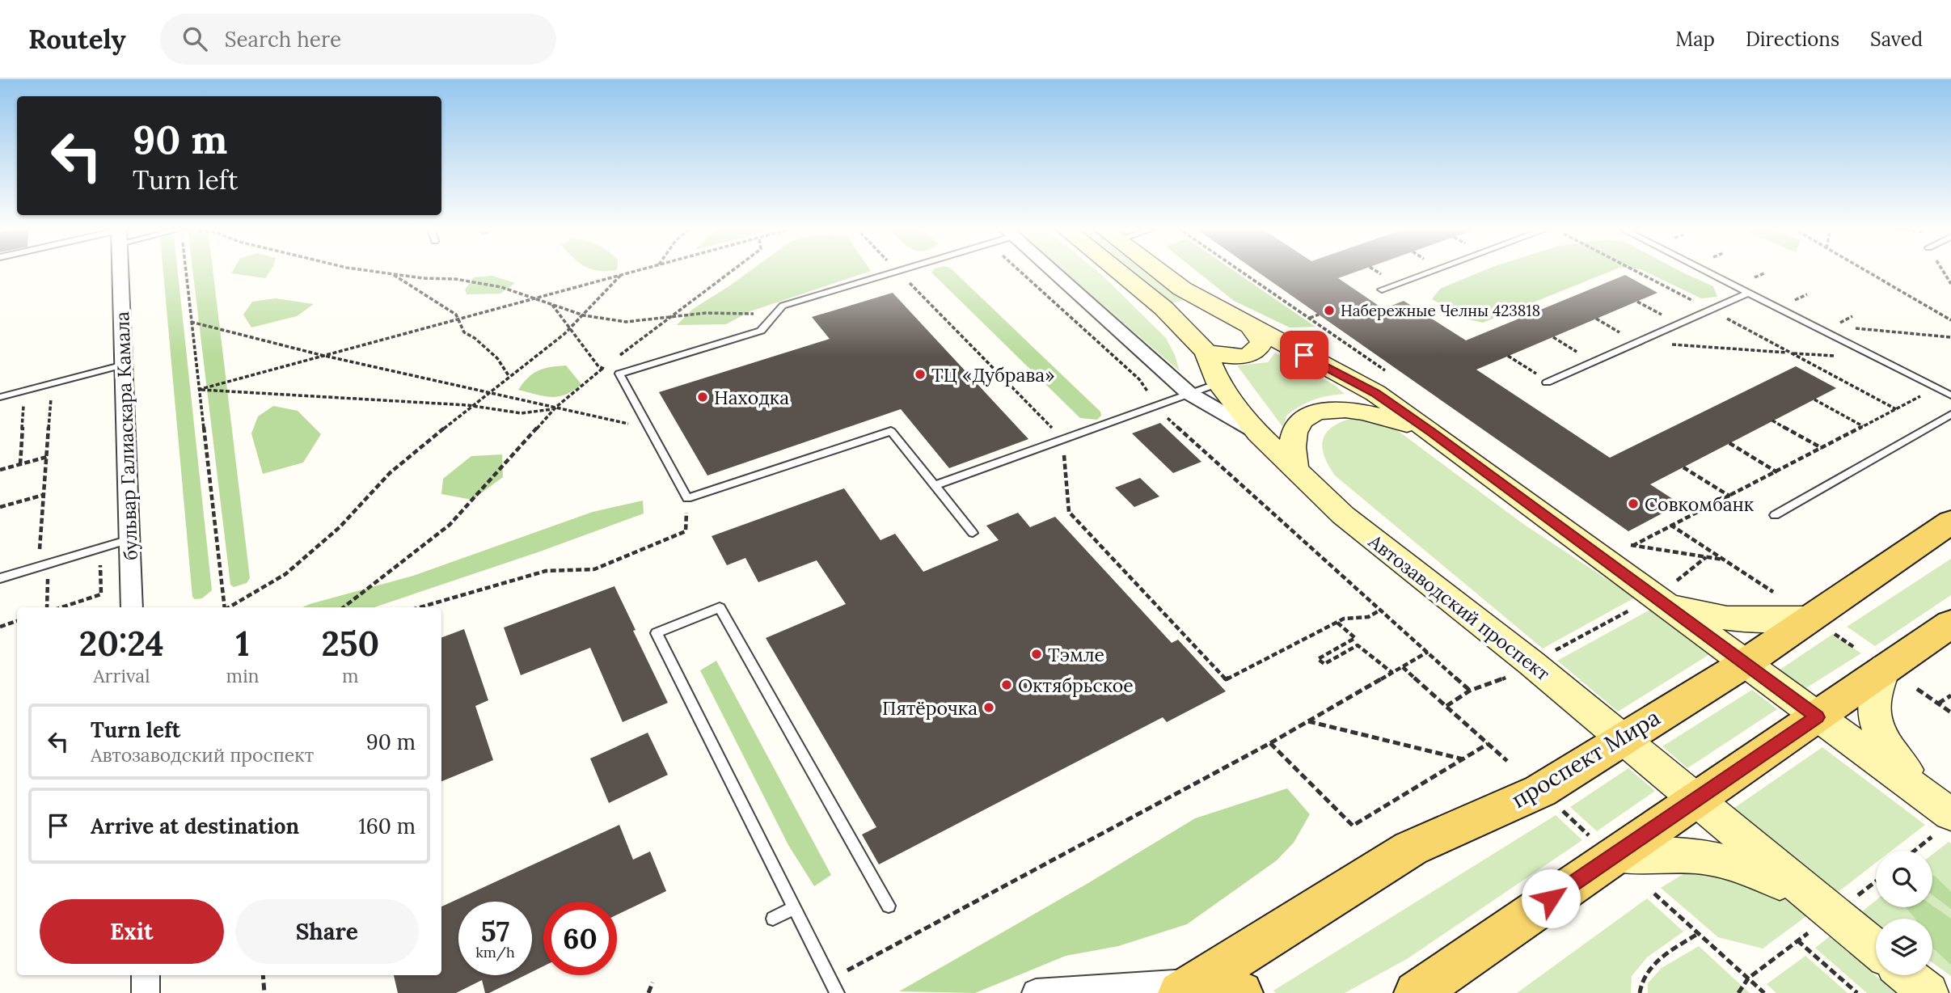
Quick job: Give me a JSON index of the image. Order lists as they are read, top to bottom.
{
  "streets": {
    "main road": ["проспект Мира"],
    "street": ["бульвар Галиаскара Камала", "Автозаводский проспект"]
  },
  "crossings": [
    ["Автозаводский проспект", "проспект Мира"]
  ],
  "places": [
    "Набережные Челны 423818",
    "ТЦ «Дубрава»",
    "Находка",
    "Совкомбанк",
    "Тэмле",
    "Октябрьское",
    "Пятёрочка"
  ],
  "page": {
    "header": "Routely",
    "search": "Search here",
    "nav": ["Map", "Directions", "Saved"],
    "turn": ["90 m", "Turn left"],
    "eta": [
      "20:24",
      "Arrival",
      "1",
      "min",
      "250",
      "m"
    ],
    "list": [
      {
        "name": "Turn left",
        "note": "Автозаводский проспект",
        "value": "90 m"
      },
      {
        "name": "Arrive at destination",
        "value": "160 m"
      }
    ],
    "buttons": ["Exit", "Share"],
    "speed": "57 km/h",
    "limit": "60"
  }
}
